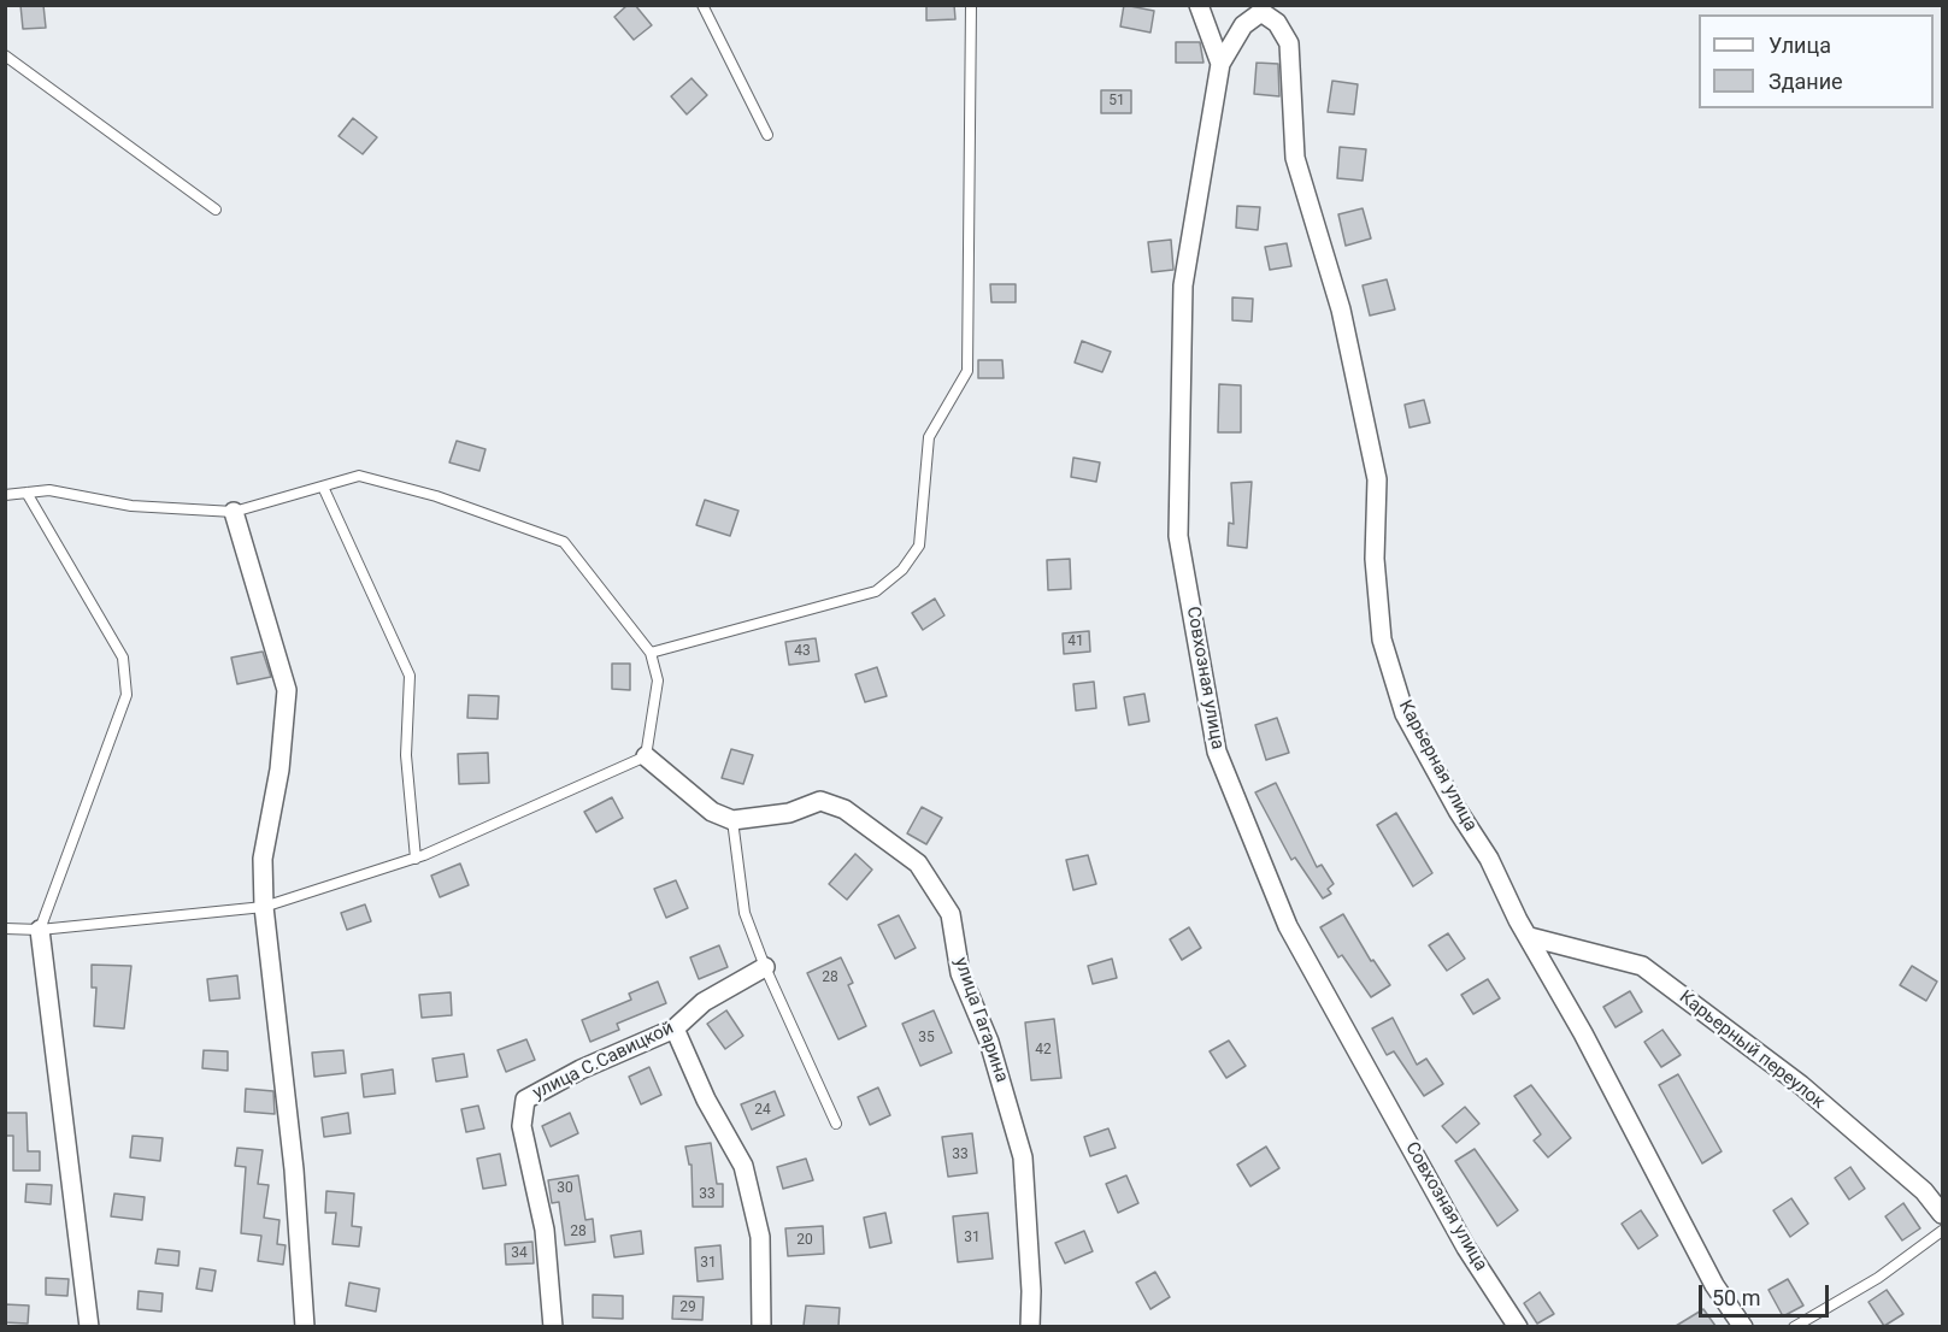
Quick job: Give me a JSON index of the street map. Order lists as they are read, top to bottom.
{
  "streets": {
    "street": [
      "Совхозная улица",
      "Карьерная улица",
      "улица Гагарина",
      "Карьерный переулок",
      "улица С.Савицкой"
    ]
  },
  "crossings": [
    ["Совхозная улица", "Карьерная улица"],
    ["Карьерная улица", "Карьерный переулок"]
  ],
  "house_numbers": [
    "51",
    "41",
    "43",
    "28",
    "35",
    "42",
    "24",
    "33",
    "30",
    "33",
    "28",
    "31",
    "20",
    "34",
    "31",
    "29"
  ],
  "legend": ["Улица", "Здание"],
  "scale_bar": "50 m"
}
